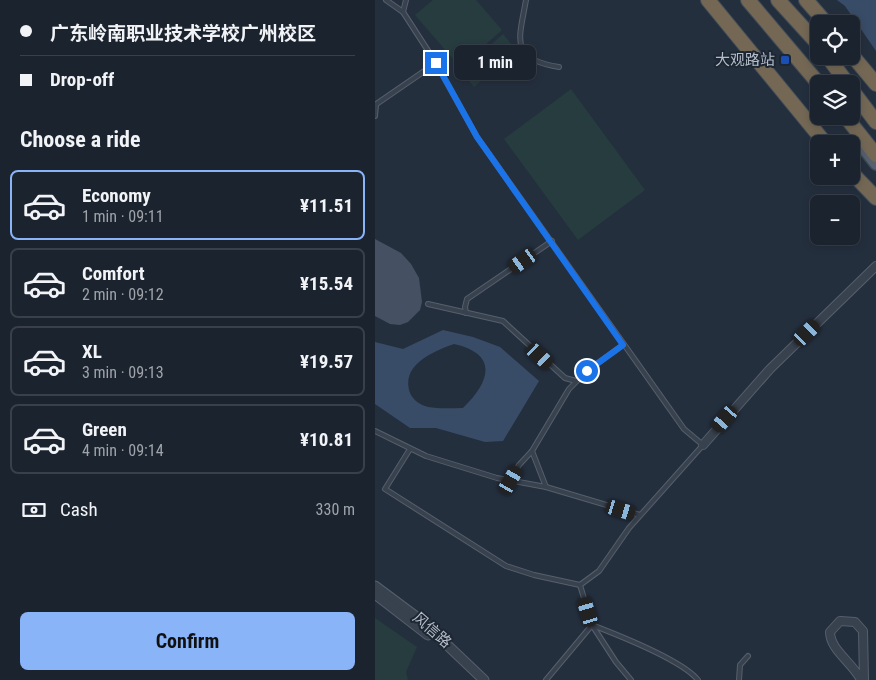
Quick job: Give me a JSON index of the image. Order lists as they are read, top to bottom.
{
  "streets": {
    "street": ["风信路"]
  },
  "places": {
    "transit": ["大观路站"]
  },
  "page": {
    "banner": ["广东岭南职业技术学校广州校区", "Drop-off"],
    "map_buttons": ["+", "−"],
    "bubble": "1 min",
    "heading": "Choose a ride",
    "list": [
      {
        "name": "Economy",
        "note": "1 min · 09:11",
        "value": "¥11.51"
      },
      {
        "name": "Comfort",
        "note": "2 min · 09:12",
        "value": "¥15.54"
      },
      {
        "name": "XL",
        "note": "3 min · 09:13",
        "value": "¥19.57"
      },
      {
        "name": "Green",
        "note": "4 min · 09:14",
        "value": "¥10.81"
      }
    ],
    "pay": ["Cash", "330 m"],
    "buttons": "Confirm"
  }
}
